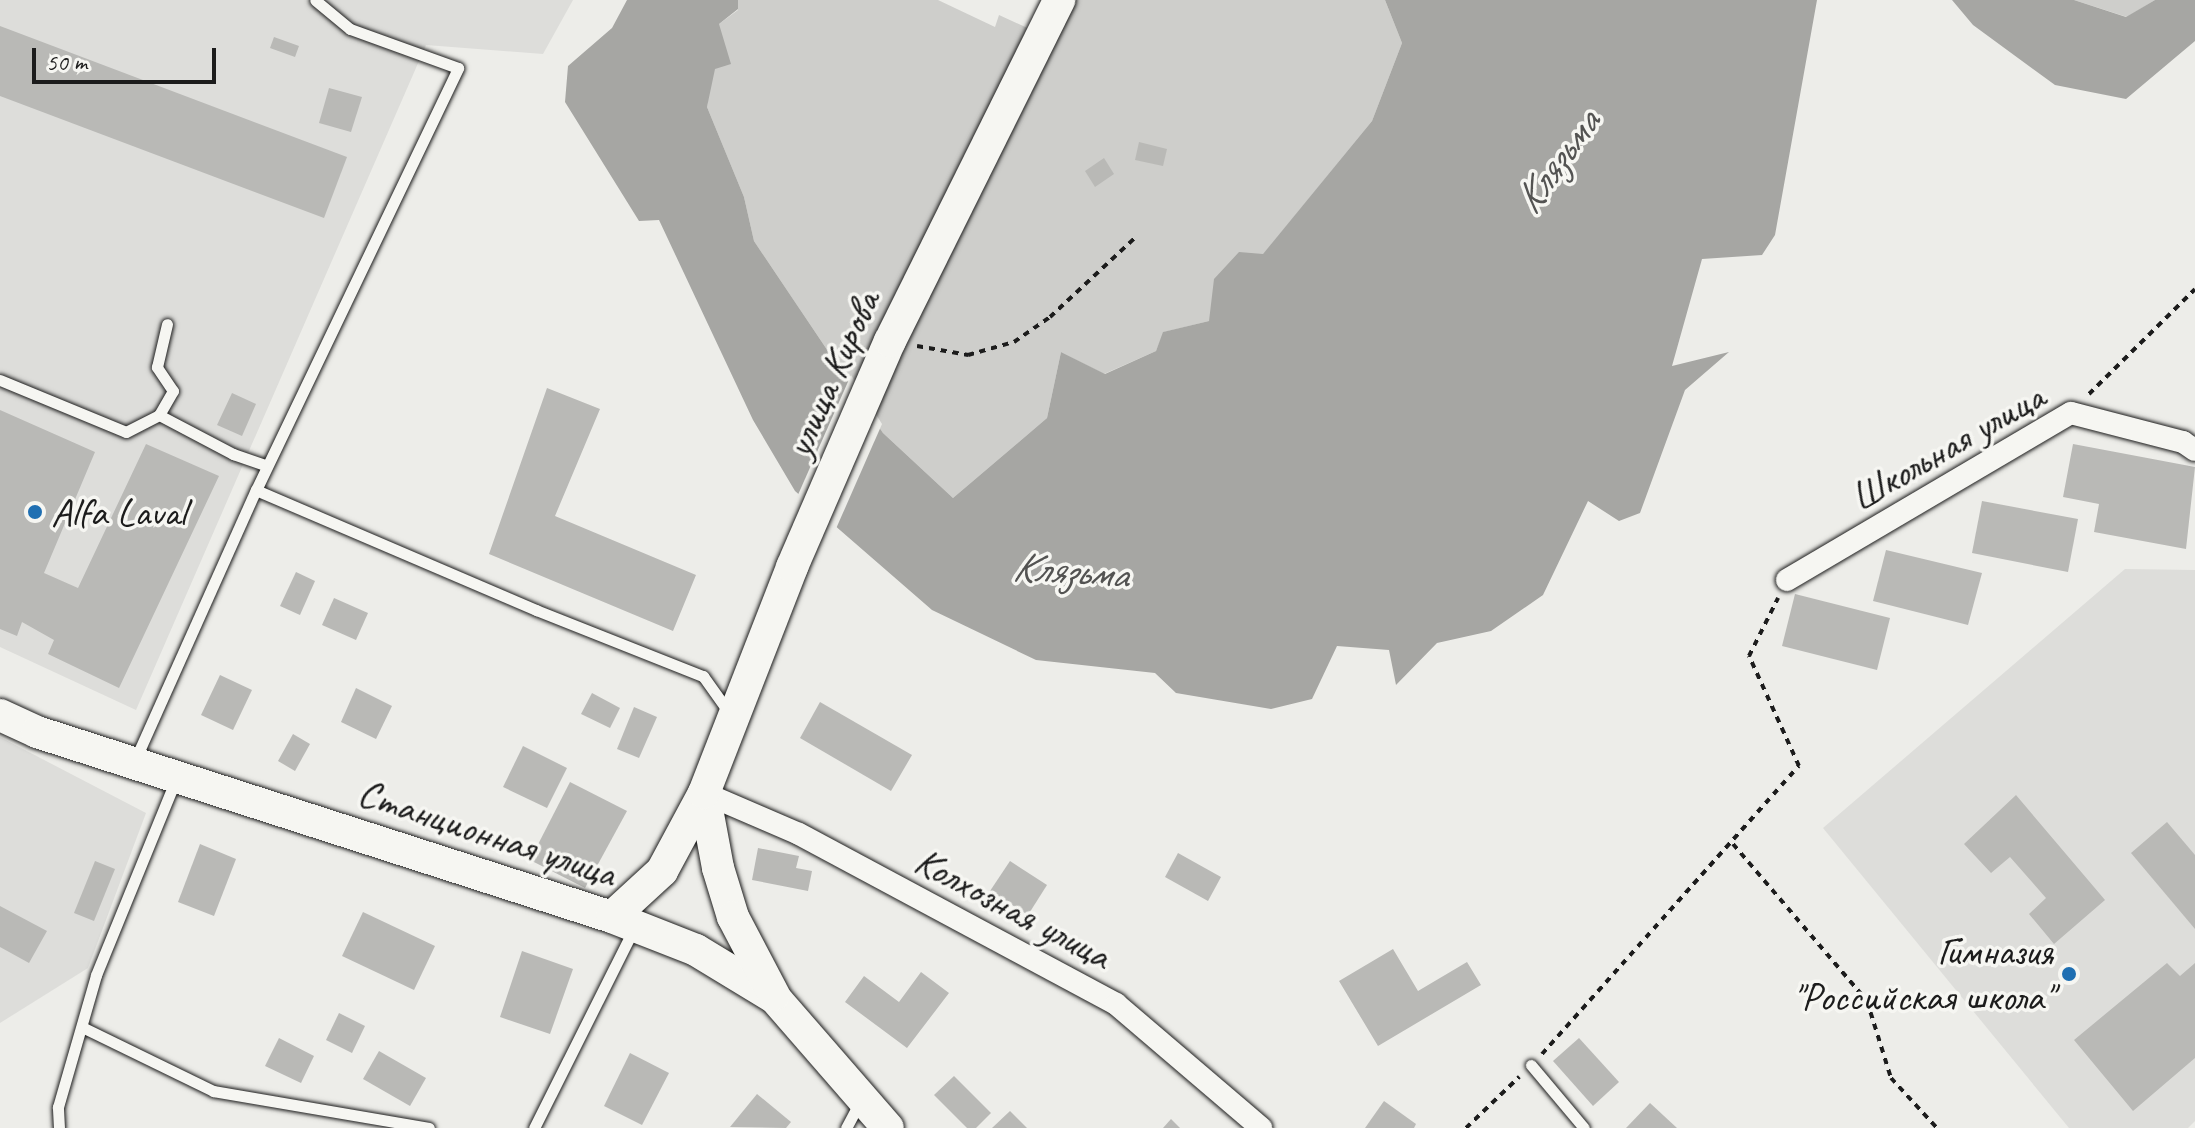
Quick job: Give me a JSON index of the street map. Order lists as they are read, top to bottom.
{
  "streets": {
    "street": [
      "улица Кирова",
      "Школьная улица",
      "Станционная улица",
      "Колхозная улица"
    ]
  },
  "crossings": [
    ["улица Кирова", "Станционная улица"],
    ["улица Кирова", "Колхозная улица"]
  ],
  "water": ["Клязьма"],
  "places": ["Alfa Laval", "Гимназия \"Российская школа\""],
  "scale_bar": "50 m"
}
